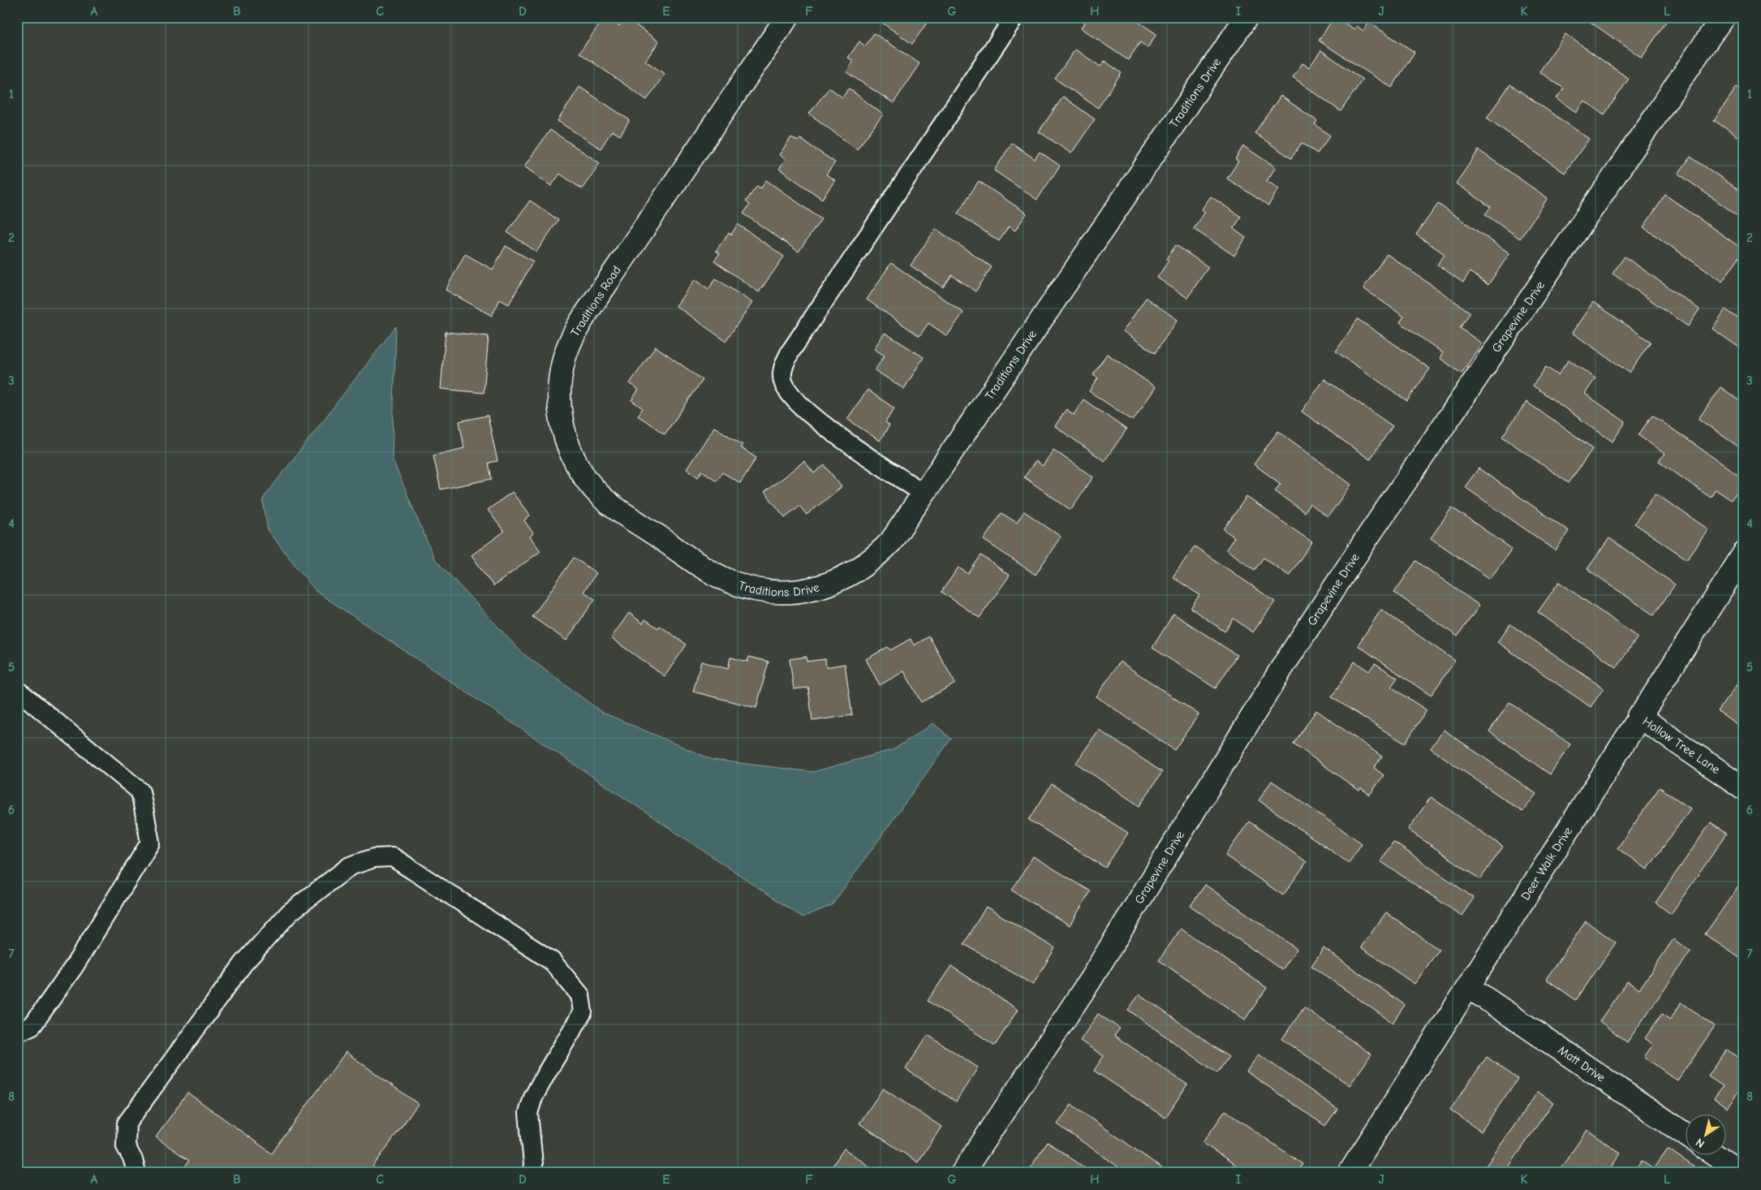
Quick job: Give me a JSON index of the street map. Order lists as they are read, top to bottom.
{
  "streets": {
    "street": [
      "Traditions Drive",
      "Traditions Road",
      "Grapevine Drive",
      "Hollow Tree Lane",
      "Deer Walk Drive",
      "Matt Drive"
    ]
  },
  "crossings": [
    ["Traditions Drive", "Traditions Road"],
    ["Hollow Tree Lane", "Deer Walk Drive"],
    ["Deer Walk Drive", "Matt Drive"]
  ],
  "north": "bottom left",
  "grid": {
    "columns": [
      "A",
      "B",
      "C",
      "D",
      "E",
      "F",
      "G",
      "H",
      "I",
      "J",
      "K",
      "L"
    ],
    "rows": [
      "1",
      "2",
      "3",
      "4",
      "5",
      "6",
      "7",
      "8"
    ]
  }
}
